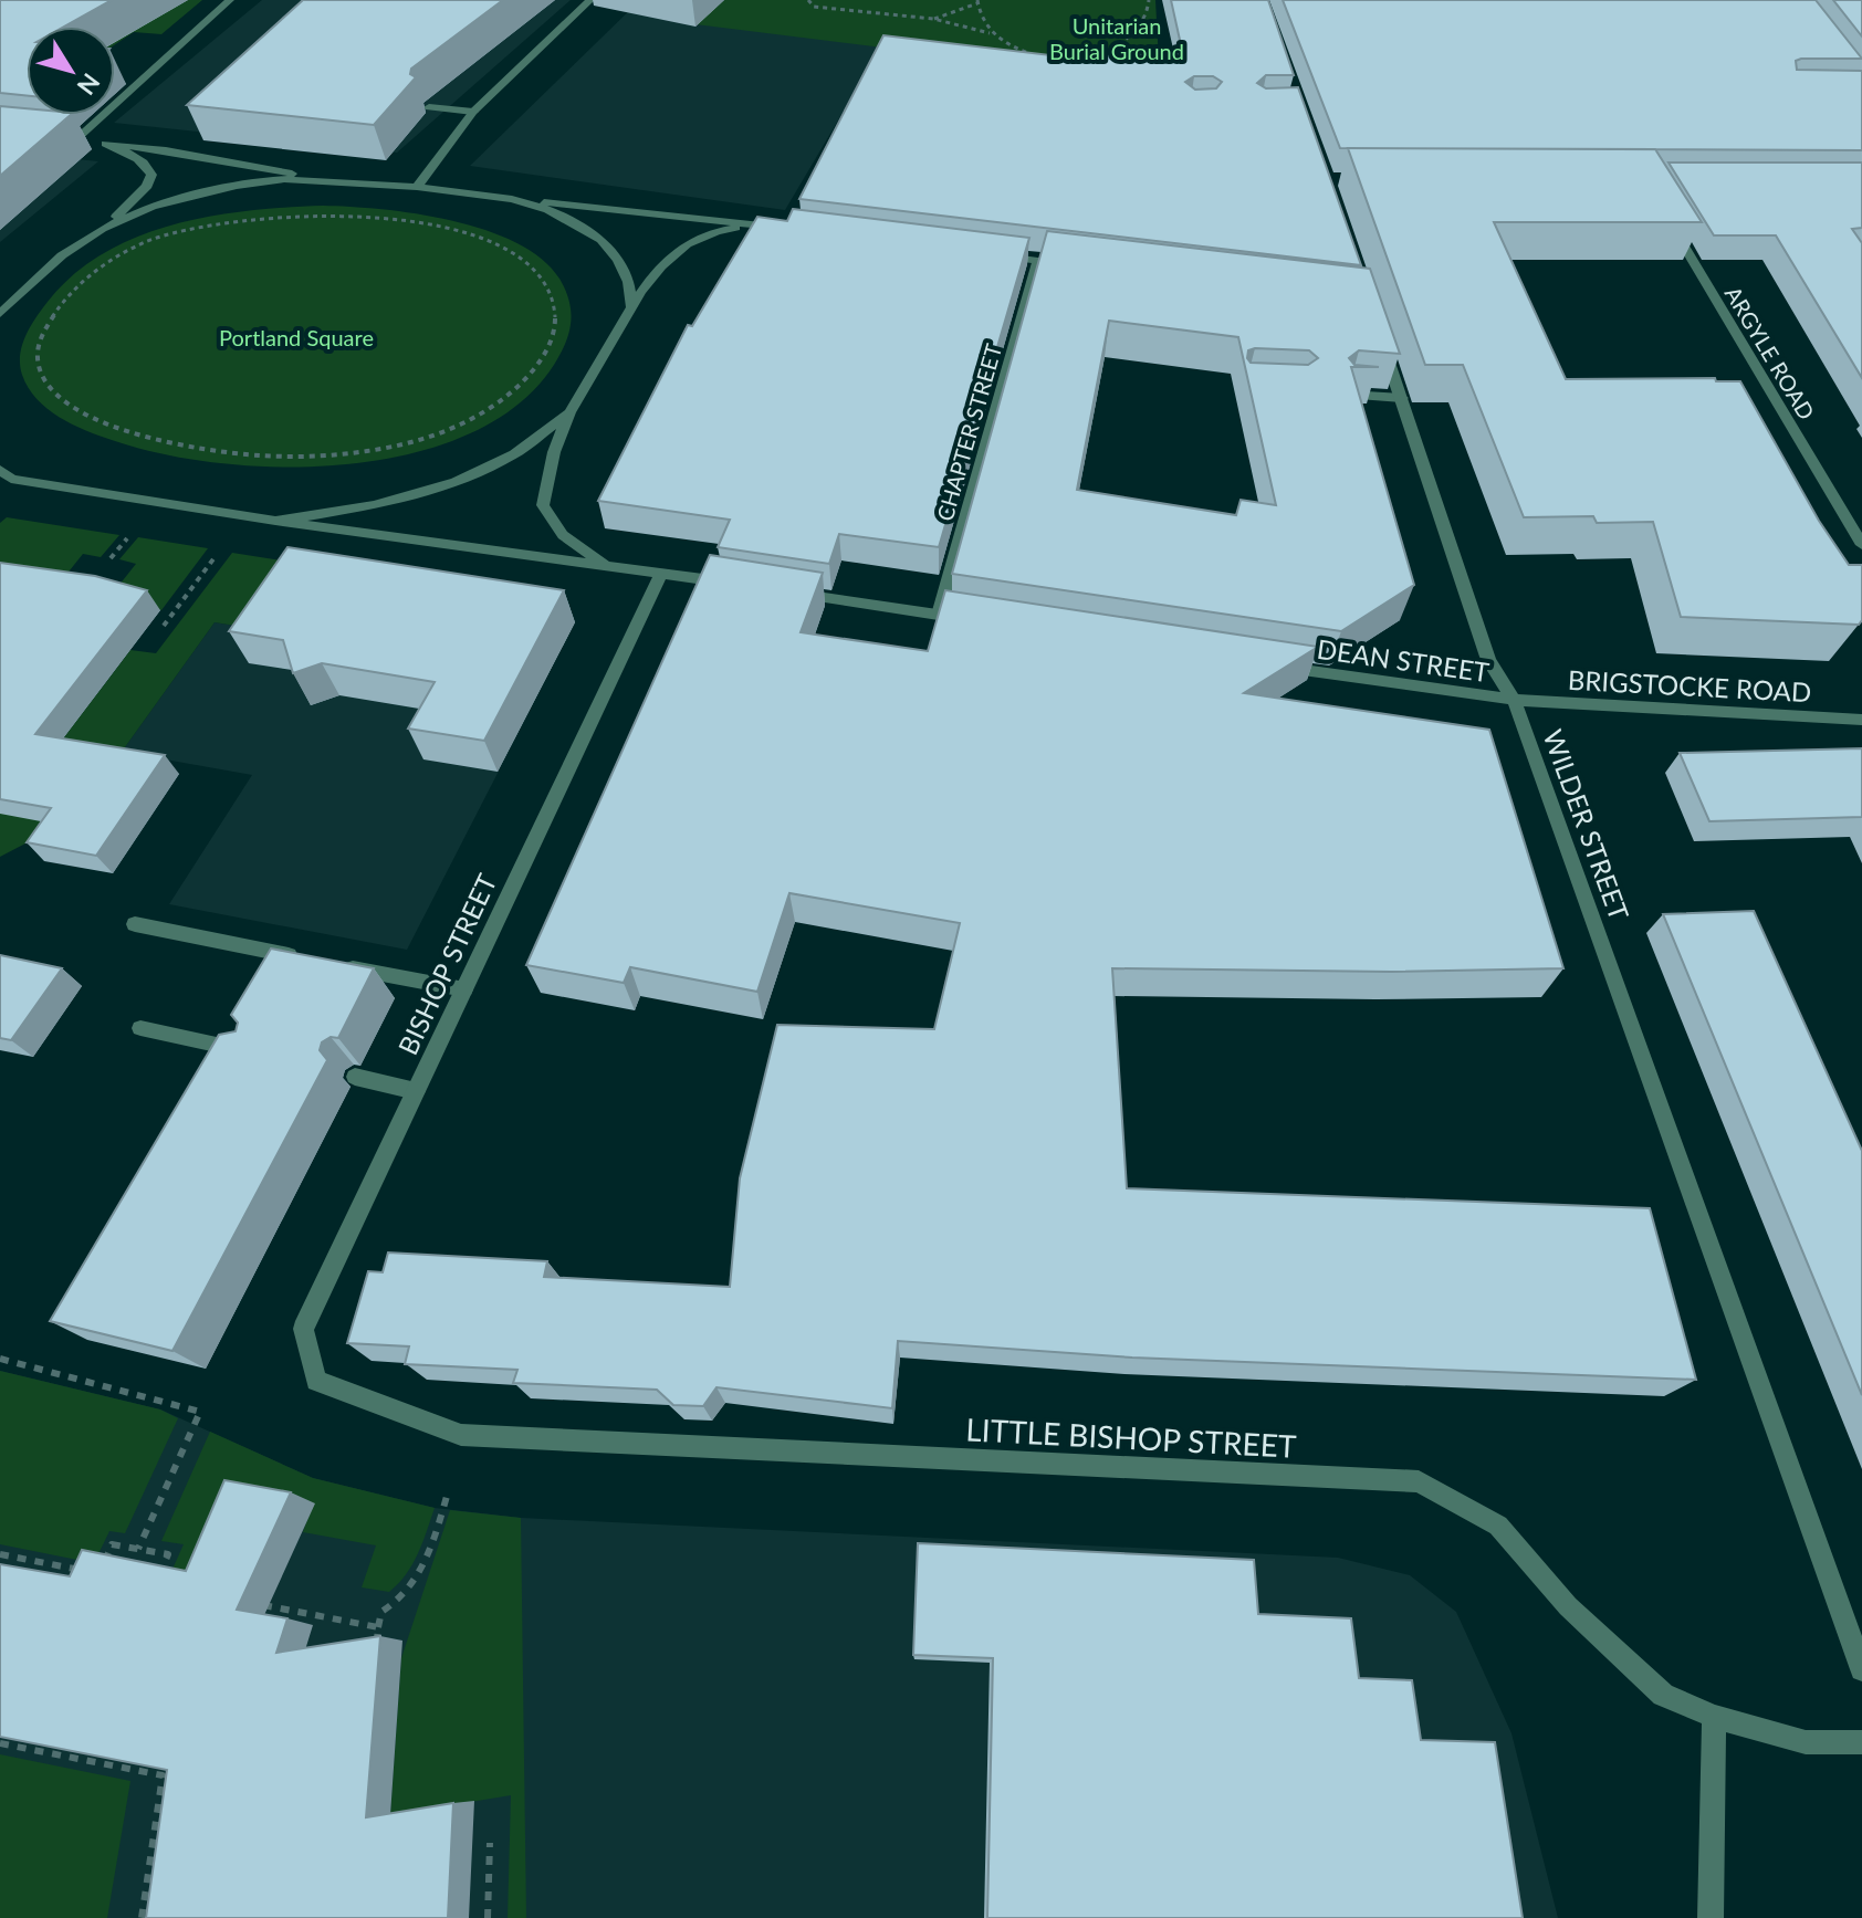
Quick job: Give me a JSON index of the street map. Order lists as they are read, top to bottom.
{
  "streets": {
    "street": [
      "ARGYLE ROAD",
      "CHAPTER STREET",
      "DEAN STREET",
      "BRIGSTOCKE ROAD",
      "WILDER STREET",
      "BISHOP STREET",
      "LITTLE BISHOP STREET"
    ]
  },
  "crossings": [
    ["DEAN STREET", "BRIGSTOCKE ROAD"],
    ["DEAN STREET", "WILDER STREET"],
    ["BRIGSTOCKE ROAD", "WILDER STREET"],
    ["BISHOP STREET", "LITTLE BISHOP STREET"]
  ],
  "parks": ["Unitarian Burial Ground", "Portland Square"],
  "north": "bottom right"
}
